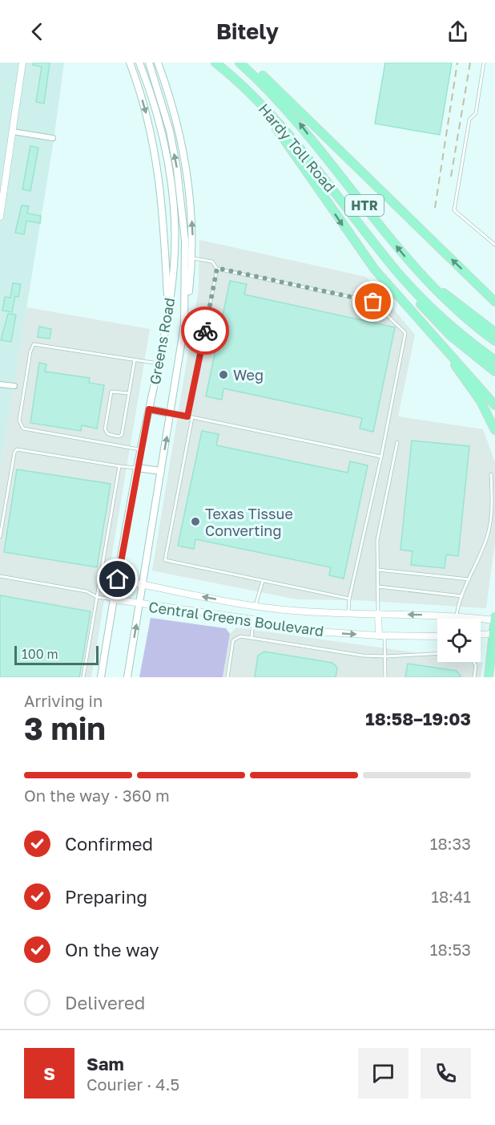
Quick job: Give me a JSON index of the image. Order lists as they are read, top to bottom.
{
  "streets": {
    "highway": ["Hardy Toll Road", "HTR"],
    "main road": ["Greens Road"],
    "street": ["Central Greens Boulevard"]
  },
  "crossings": [
    ["Greens Road", "Central Greens Boulevard"]
  ],
  "places": ["Weg", "Texas Tissue Converting"],
  "scale_bar": "100 m",
  "page": {
    "header": "Bitely",
    "scale": "100 m",
    "heading": ["3 min", "Arriving in", "18:58–19:03"],
    "panel": ["Sam", "Courier · 4.5"],
    "bar": "On the way · 360 m",
    "list": [
      ["Confirmed", "18:33"],
      ["Preparing", "18:41"],
      ["On the way", "18:53"],
      "Delivered"
    ],
    "round": "S"
  }
}
